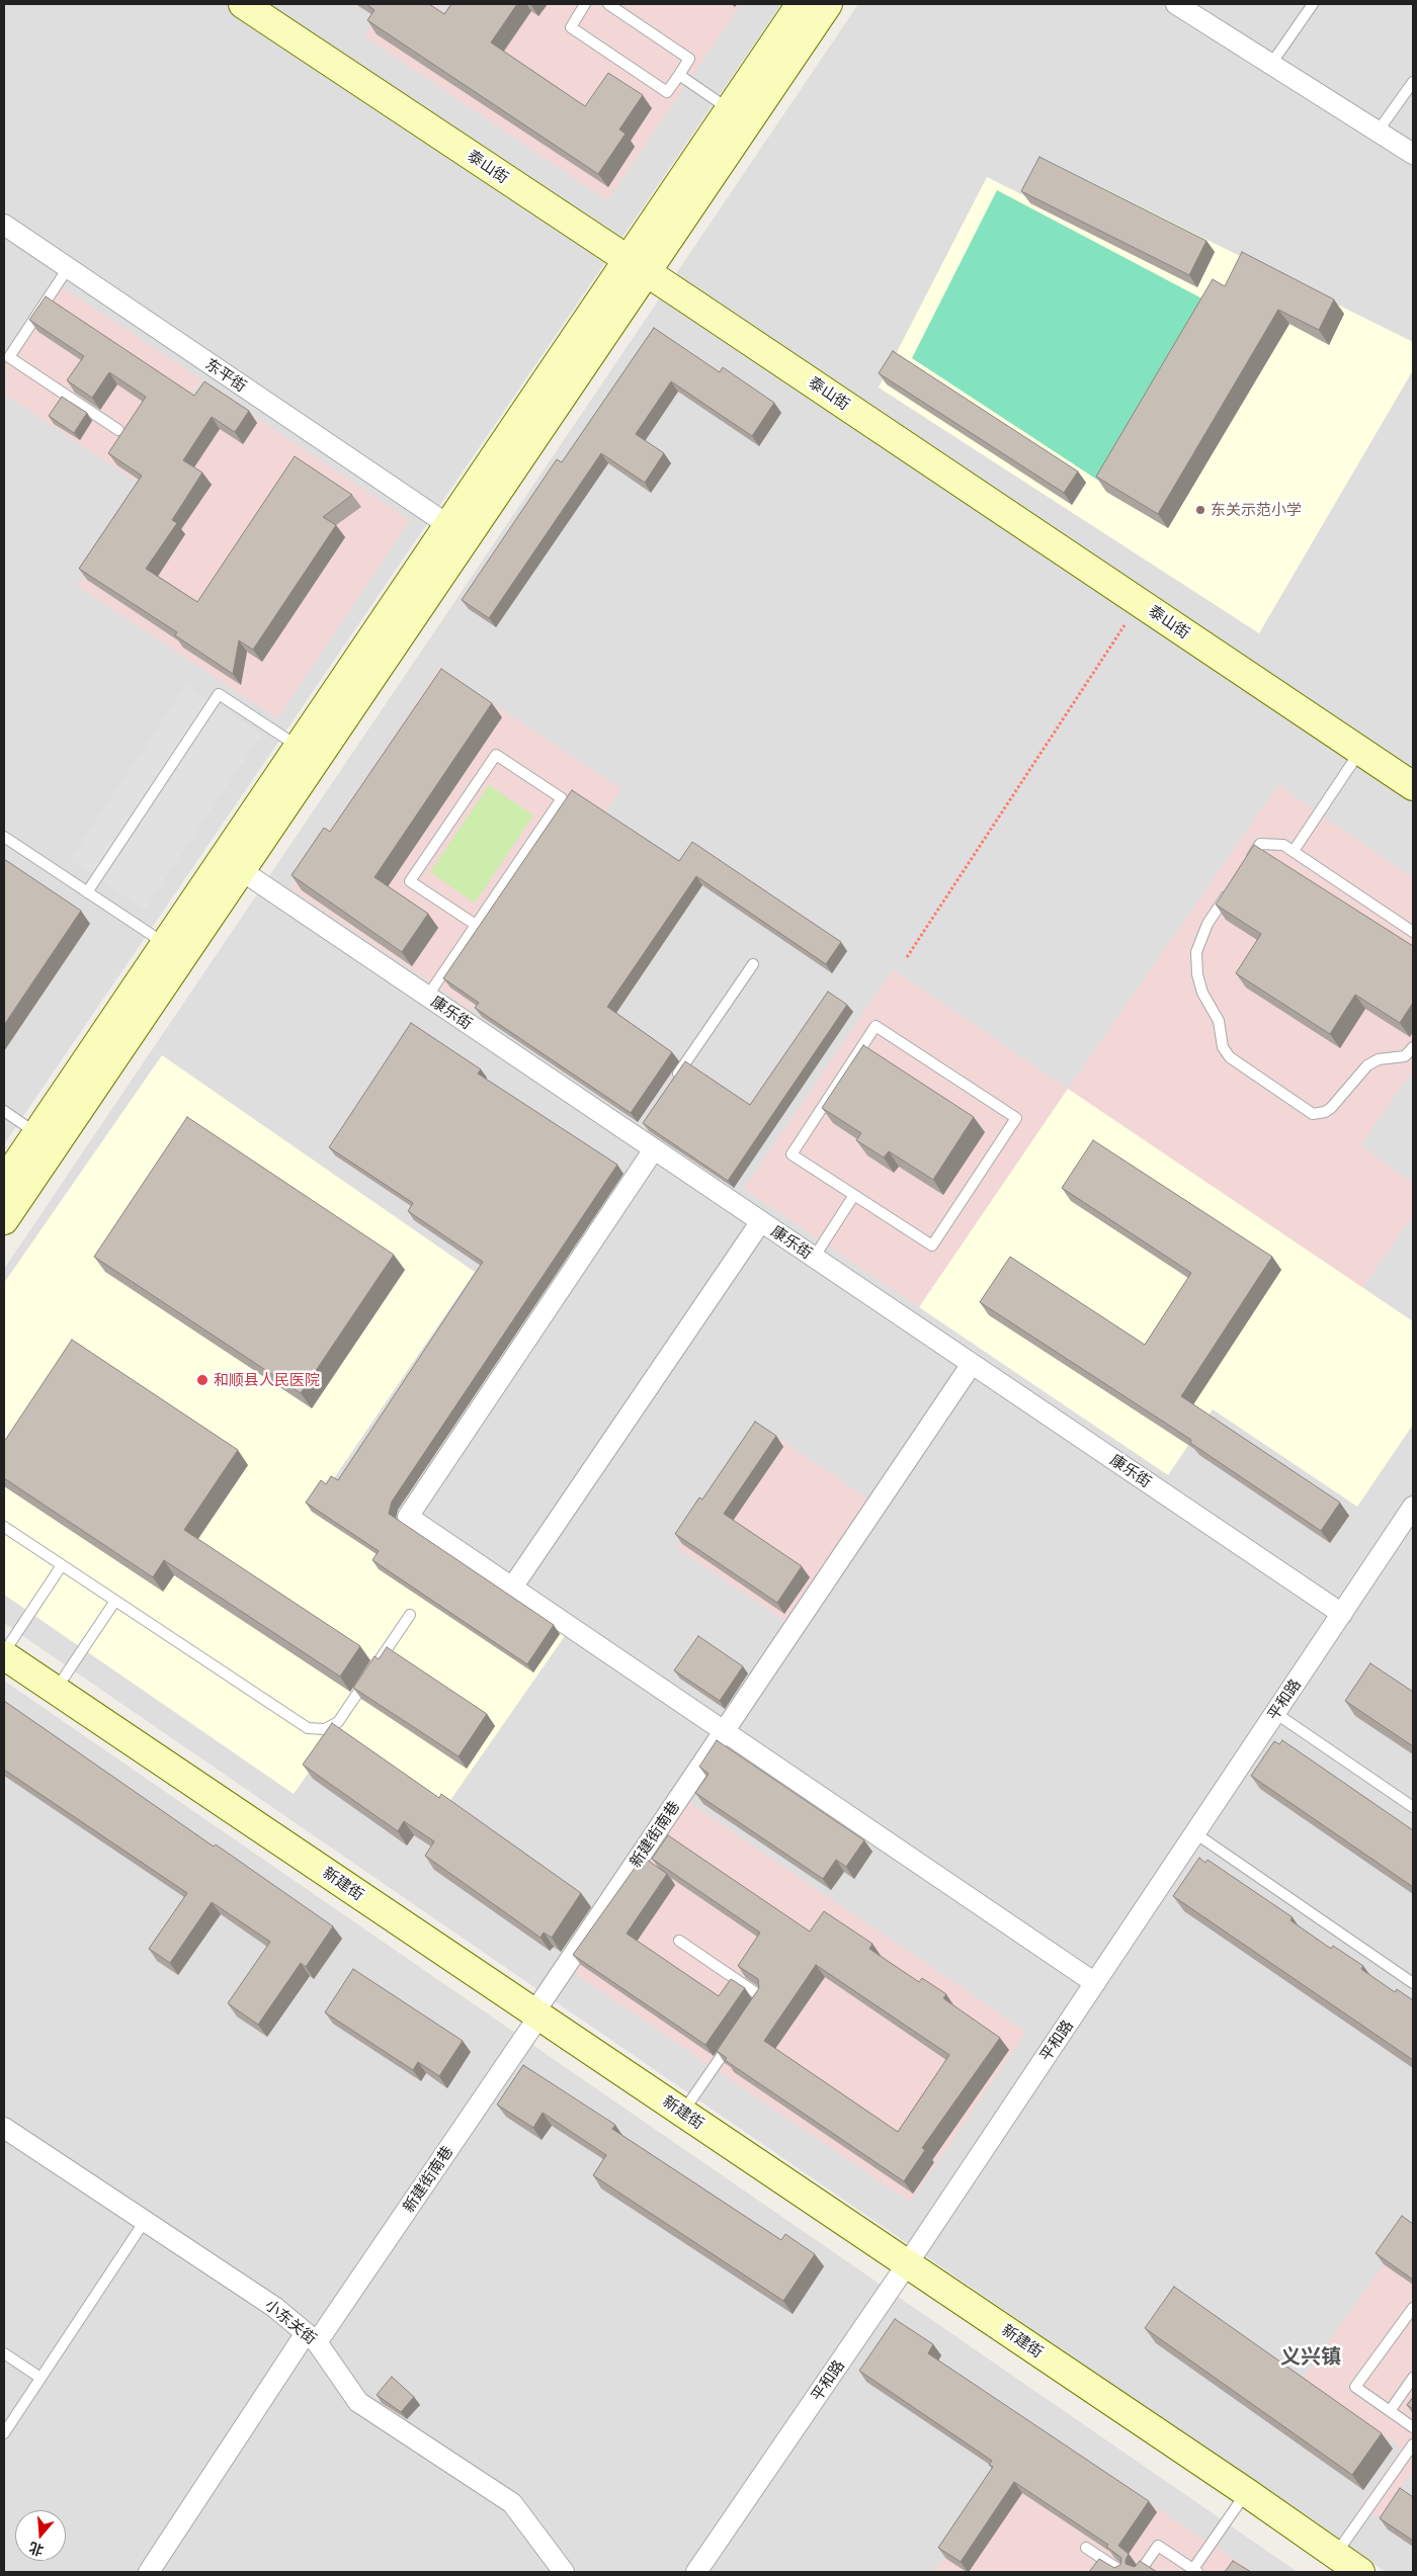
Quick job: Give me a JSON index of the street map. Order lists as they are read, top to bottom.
{
  "streets": {
    "street": [
      "泰山街",
      "东平街",
      "康乐街",
      "平和路",
      "新建街南巷",
      "新建街",
      "小东关街"
    ]
  },
  "crossings": [
    ["康乐街", "平和路"],
    ["康乐街", "新建街南巷"],
    ["平和路", "新建街"],
    ["新建街南巷", "新建街"],
    ["新建街南巷", "小东关街"]
  ],
  "districts": ["义兴镇"],
  "places": ["东关示范小学", "和顺县人民医院"],
  "north": "bottom"
}
